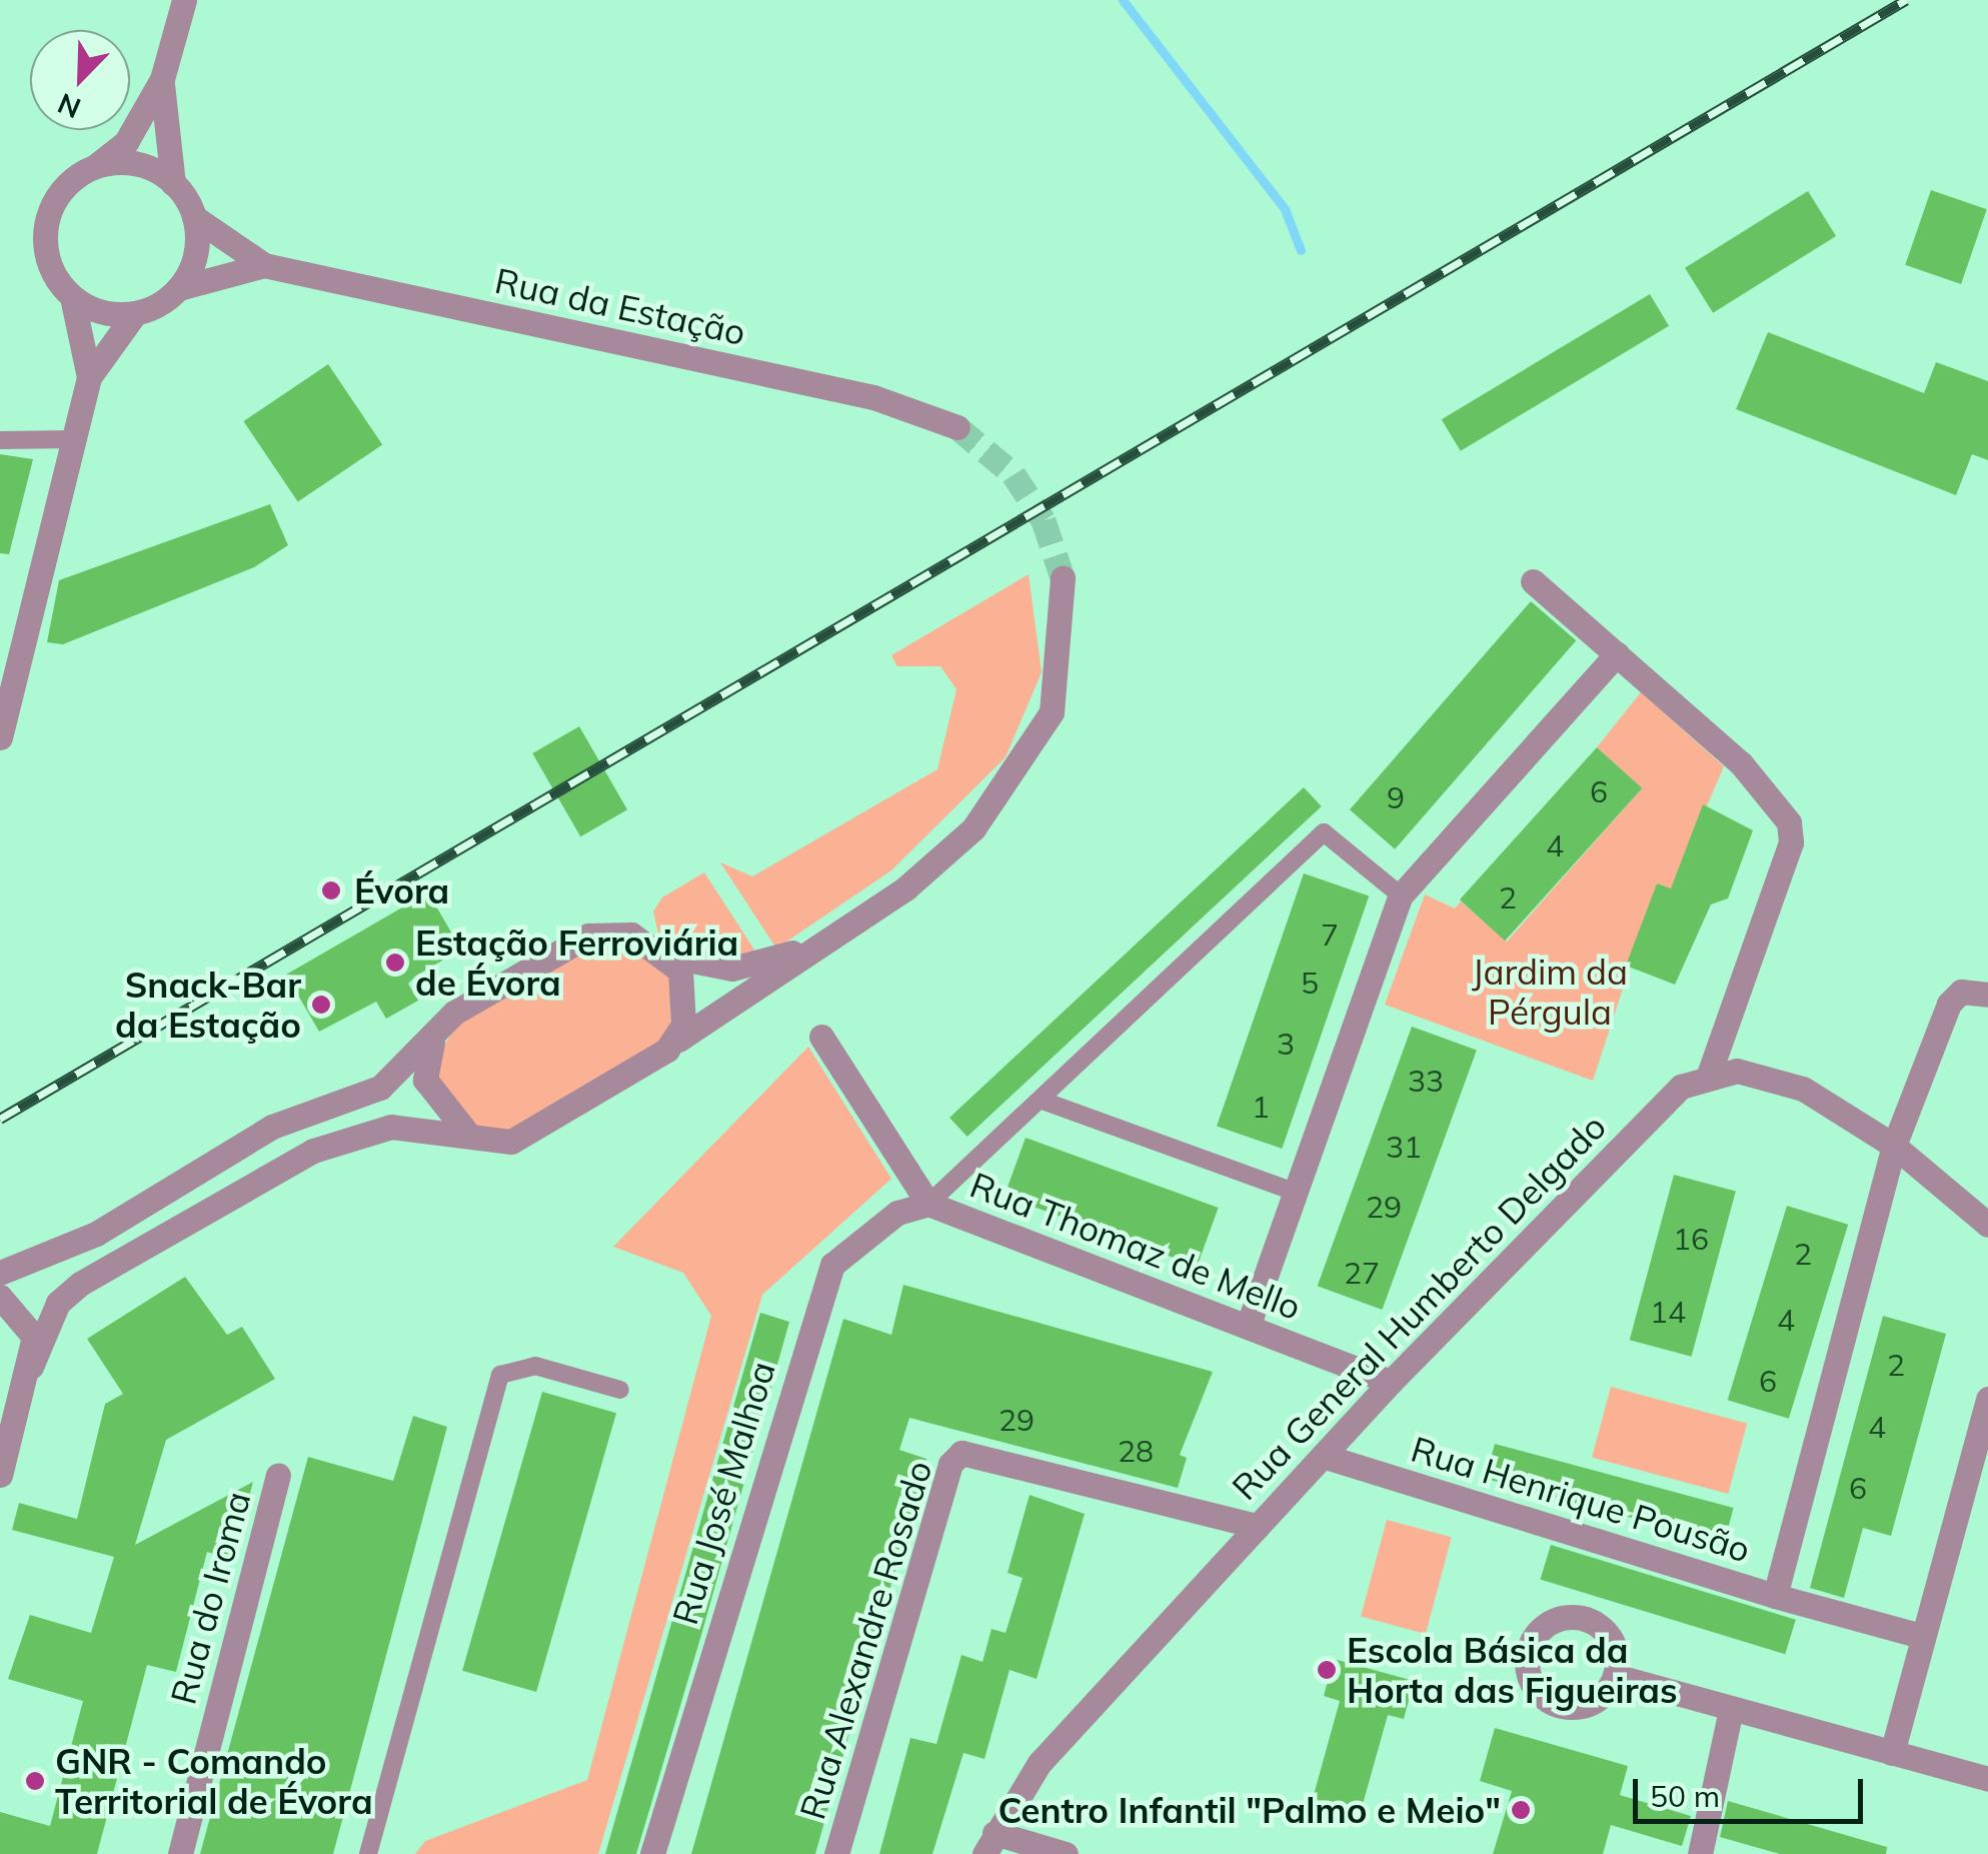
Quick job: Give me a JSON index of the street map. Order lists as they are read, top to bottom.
{
  "streets": {
    "street": [
      "Rua da Estação",
      "Rua Thomaz de Mello",
      "Rua General Humberto Delgado",
      "Rua José Malhoa",
      "Rua Henrique Pousão",
      "Rua do Iroma",
      "Rua Alexandre Rosado"
    ]
  },
  "crossings": [
    ["Rua Thomaz de Mello", "Rua General Humberto Delgado"],
    ["Rua Thomaz de Mello", "Rua José Malhoa"],
    ["Rua General Humberto Delgado", "Rua Henrique Pousão"],
    ["Rua General Humberto Delgado", "Rua Alexandre Rosado"]
  ],
  "parks": ["Jardim da Pérgula"],
  "places": [
    "Évora",
    "Estação Ferroviária de Évora",
    "Snack-Bar da Estação",
    "Escola Básica da Horta das Figueiras",
    "GNR - Comando Territorial de Évora",
    "Centro Infantil \"Palmo e Meio\""
  ],
  "house_numbers": [
    "6",
    "9",
    "4",
    "2",
    "7",
    "5",
    "3",
    "33",
    "1",
    "31",
    "29",
    "16",
    "2",
    "27",
    "14",
    "4",
    "2",
    "6",
    "29",
    "4",
    "28",
    "6"
  ],
  "scale_bar": "50 m",
  "north": "bottom left"
}
